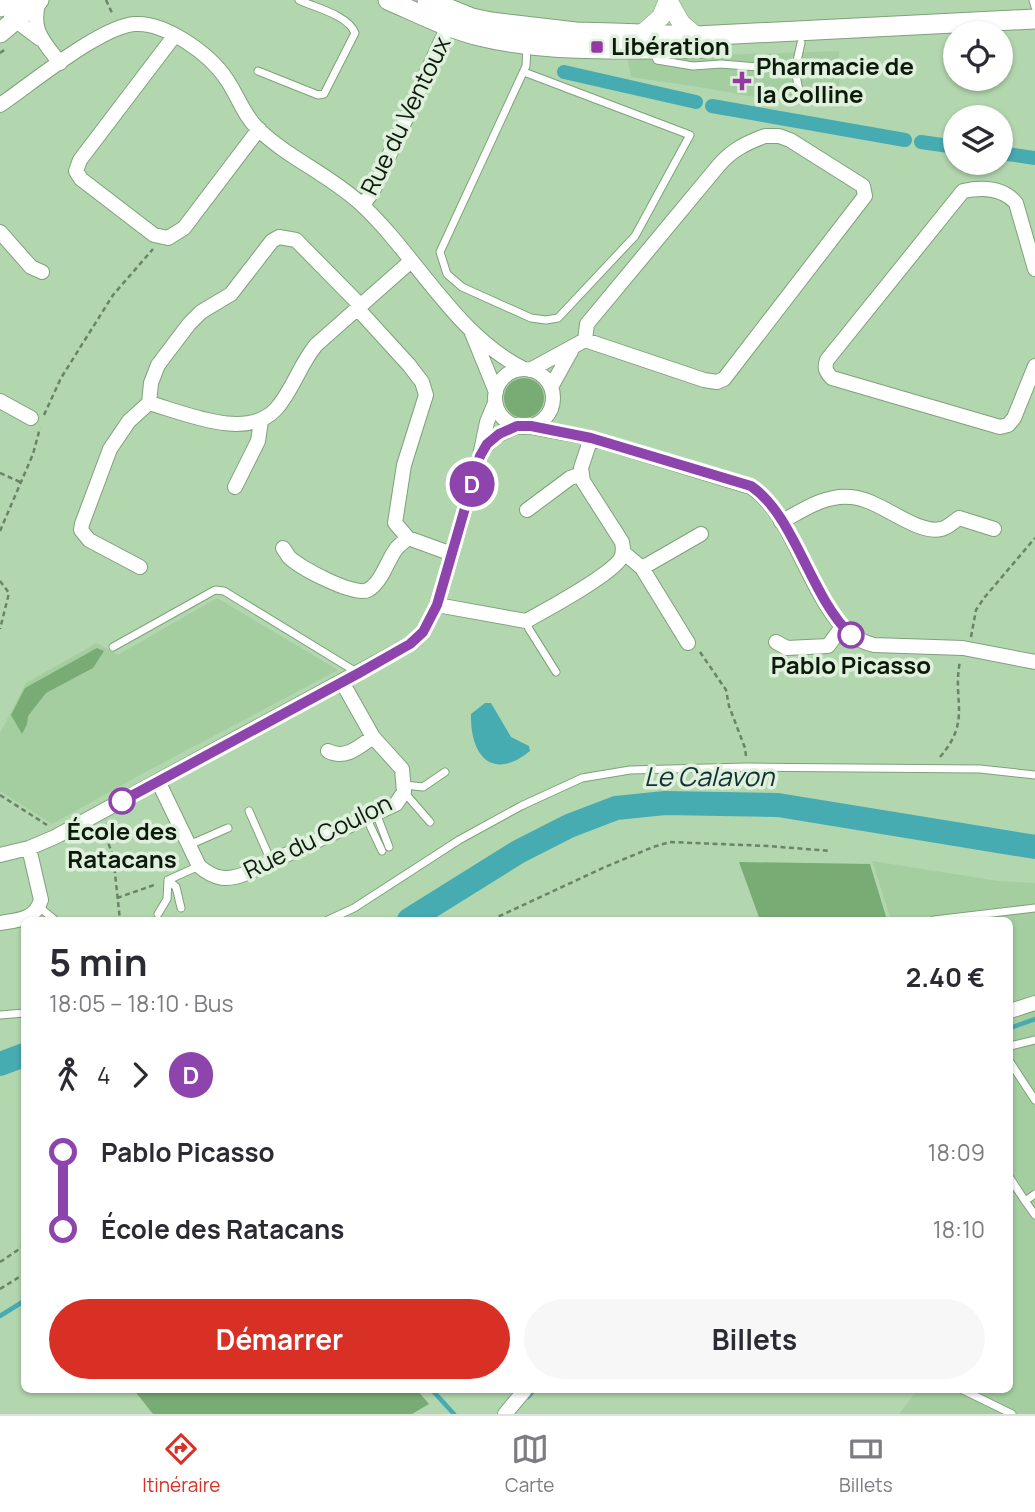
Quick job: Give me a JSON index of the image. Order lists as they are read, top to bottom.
{
  "streets": {
    "street": ["Rue du Ventoux", "Rue du Coulon"]
  },
  "water": ["Le Calavon"],
  "places": {
    "transit": ["Libération"],
    "health": ["Pharmacie de la Colline"],
    "other": ["Pablo Picasso", "École des Ratacans"]
  },
  "lines": ["bus line D"],
  "page": {
    "on_map": "D",
    "heading": ["5 min", "18:05 – 18:10 · Bus", "2.40 €"],
    "legs": ["4", "D"],
    "list": [
      {
        "name": "Pablo Picasso",
        "value": "18:09"
      },
      {
        "name": "École des Ratacans",
        "value": "18:10"
      }
    ],
    "buttons": ["Démarrer", "Billets"],
    "tabs": ["Itinéraire", "Carte", "Billets"]
  }
}
